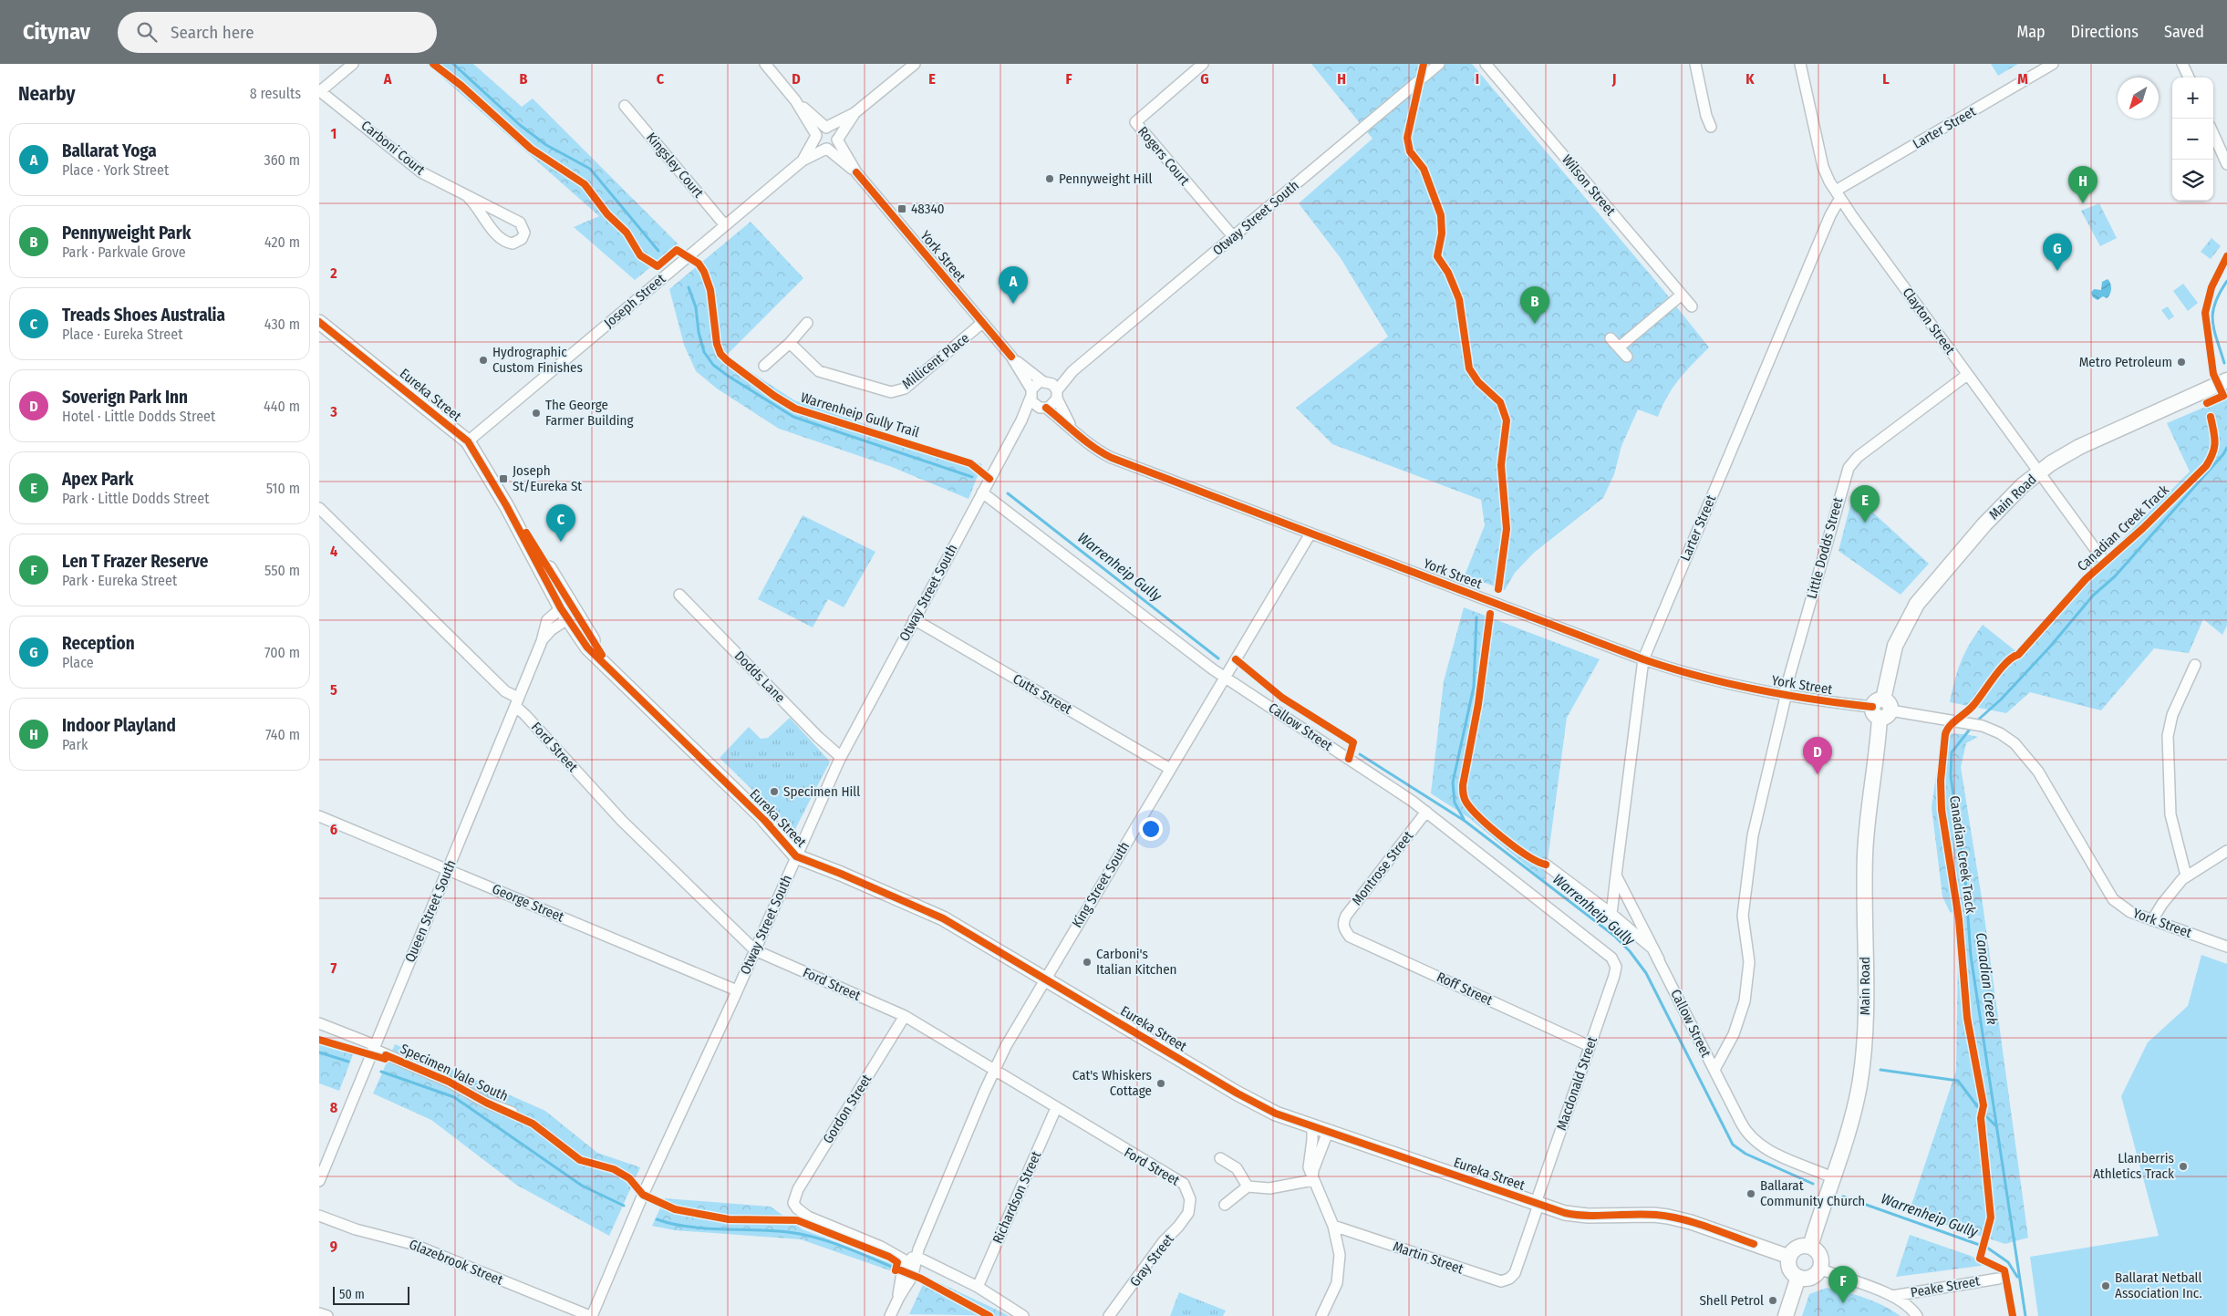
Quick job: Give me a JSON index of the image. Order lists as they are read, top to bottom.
{
  "streets": {
    "main road": ["Main Road"],
    "street": [
      "Larter Street",
      "Carboni Court",
      "Rogers Court",
      "Kingsley Court",
      "Wilson Street",
      "Otway Street South",
      "York Street",
      "Joseph Street",
      "Clayton Street",
      "Millicent Place",
      "Eureka Street",
      "Little Dodds Street",
      "Dodds Lane",
      "Cutts Street",
      "Callow Street",
      "Ford Street",
      "Montrose Street",
      "King Street South",
      "George Street",
      "Queen Street South",
      "Roff Street",
      "Specimen Vale South",
      "Macdonald Street",
      "Gordon Street",
      "Richardson Street",
      "Martin Street",
      "Gray Street",
      "Glazebrook Street",
      "Peake Street"
    ],
    "cycle path": ["Warrenheip Gully Trail", "Canadian Creek Track"]
  },
  "crossings": [
    ["Larter Street", "York Street"],
    ["Larter Street", "Clayton Street"],
    ["Larter Street", "Callow Street"],
    ["Rogers Court", "Otway Street South"],
    ["Kingsley Court", "Joseph Street"],
    ["Otway Street South", "York Street"],
    ["Otway Street South", "Eureka Street"],
    ["Otway Street South", "Dodds Lane"],
    ["Otway Street South", "Cutts Street"],
    ["Otway Street South", "Callow Street"],
    ["Otway Street South", "Ford Street"],
    ["Otway Street South", "George Street"],
    ["Otway Street South", "Glazebrook Street"],
    ["York Street", "Joseph Street"],
    ["York Street", "Millicent Place"],
    ["York Street", "Main Road"],
    ["York Street", "Little Dodds Street"],
    ["York Street", "King Street South"],
    ["Joseph Street", "Eureka Street"],
    ["Clayton Street", "Main Road"],
    ["Clayton Street", "Little Dodds Street"],
    ["Eureka Street", "Main Road"],
    ["Eureka Street", "King Street South"],
    ["Eureka Street", "Queen Street South"],
    ["Eureka Street", "Macdonald Street"],
    ["Main Road", "Callow Street"],
    ["Little Dodds Street", "Callow Street"],
    ["Cutts Street", "King Street South"],
    ["Callow Street", "Montrose Street"],
    ["Callow Street", "King Street South"],
    ["Callow Street", "Macdonald Street"],
    ["Ford Street", "King Street South"],
    ["Ford Street", "Queen Street South"],
    ["Ford Street", "Gordon Street"],
    ["Ford Street", "Richardson Street"],
    ["Ford Street", "Gray Street"],
    ["Montrose Street", "Roff Street"],
    ["King Street South", "Gordon Street"],
    ["George Street", "Queen Street South"],
    ["Queen Street South", "Specimen Vale South"],
    ["Roff Street", "Macdonald Street"],
    ["Macdonald Street", "Martin Street"]
  ],
  "water": ["Warrenheip Gully", "Canadian Creek"],
  "places": {
    "other": [
      "Pennyweight Hill",
      "Hydrographic Custom Finishes",
      "Metro Petroleum",
      "The George Farmer Building",
      "Specimen Hill",
      "Carboni's Italian Kitchen",
      "Cat's Whiskers Cottage",
      "Llanberris Athletics Track",
      "Ballarat Community Church",
      "Ballarat Netball Association Inc.",
      "Shell Petrol"
    ],
    "transit": ["48340", "Joseph St/Eureka St"]
  },
  "scale_bar": "50 m",
  "north": "bottom left",
  "page": {
    "header": "Citynav",
    "search": "Search here",
    "nav": ["Map", "Directions", "Saved"],
    "heading": ["Nearby", "8 results"],
    "map_buttons": ["+", "−"],
    "list": [
      {
        "mark": "A",
        "name": "Ballarat Yoga",
        "note": "Place · York Street",
        "value": "360 m"
      },
      {
        "mark": "B",
        "name": "Pennyweight Park",
        "note": "Park · Parkvale Grove",
        "value": "420 m"
      },
      {
        "mark": "C",
        "name": "Treads Shoes Australia",
        "note": "Place · Eureka Street",
        "value": "430 m"
      },
      {
        "mark": "D",
        "name": "Soverign Park Inn",
        "note": "Hotel · Little Dodds Street",
        "value": "440 m"
      },
      {
        "mark": "E",
        "name": "Apex Park",
        "note": "Park · Little Dodds Street",
        "value": "510 m"
      },
      {
        "mark": "F",
        "name": "Len T Frazer Reserve",
        "note": "Park · Eureka Street",
        "value": "550 m"
      },
      {
        "mark": "G",
        "name": "Reception",
        "note": "Place",
        "value": "700 m"
      },
      {
        "mark": "H",
        "name": "Indoor Playland",
        "note": "Park",
        "value": "740 m"
      }
    ],
    "pins": [
      "H",
      "G",
      "A",
      "B",
      "E",
      "C",
      "D",
      "F"
    ],
    "scale": "50 m"
  },
  "grid": {
    "columns": [
      "A",
      "B",
      "C",
      "D",
      "E",
      "F",
      "G",
      "H",
      "I",
      "J",
      "K",
      "L",
      "M"
    ],
    "rows": [
      "1",
      "2",
      "3",
      "4",
      "5",
      "6",
      "7",
      "8",
      "9"
    ]
  }
}
